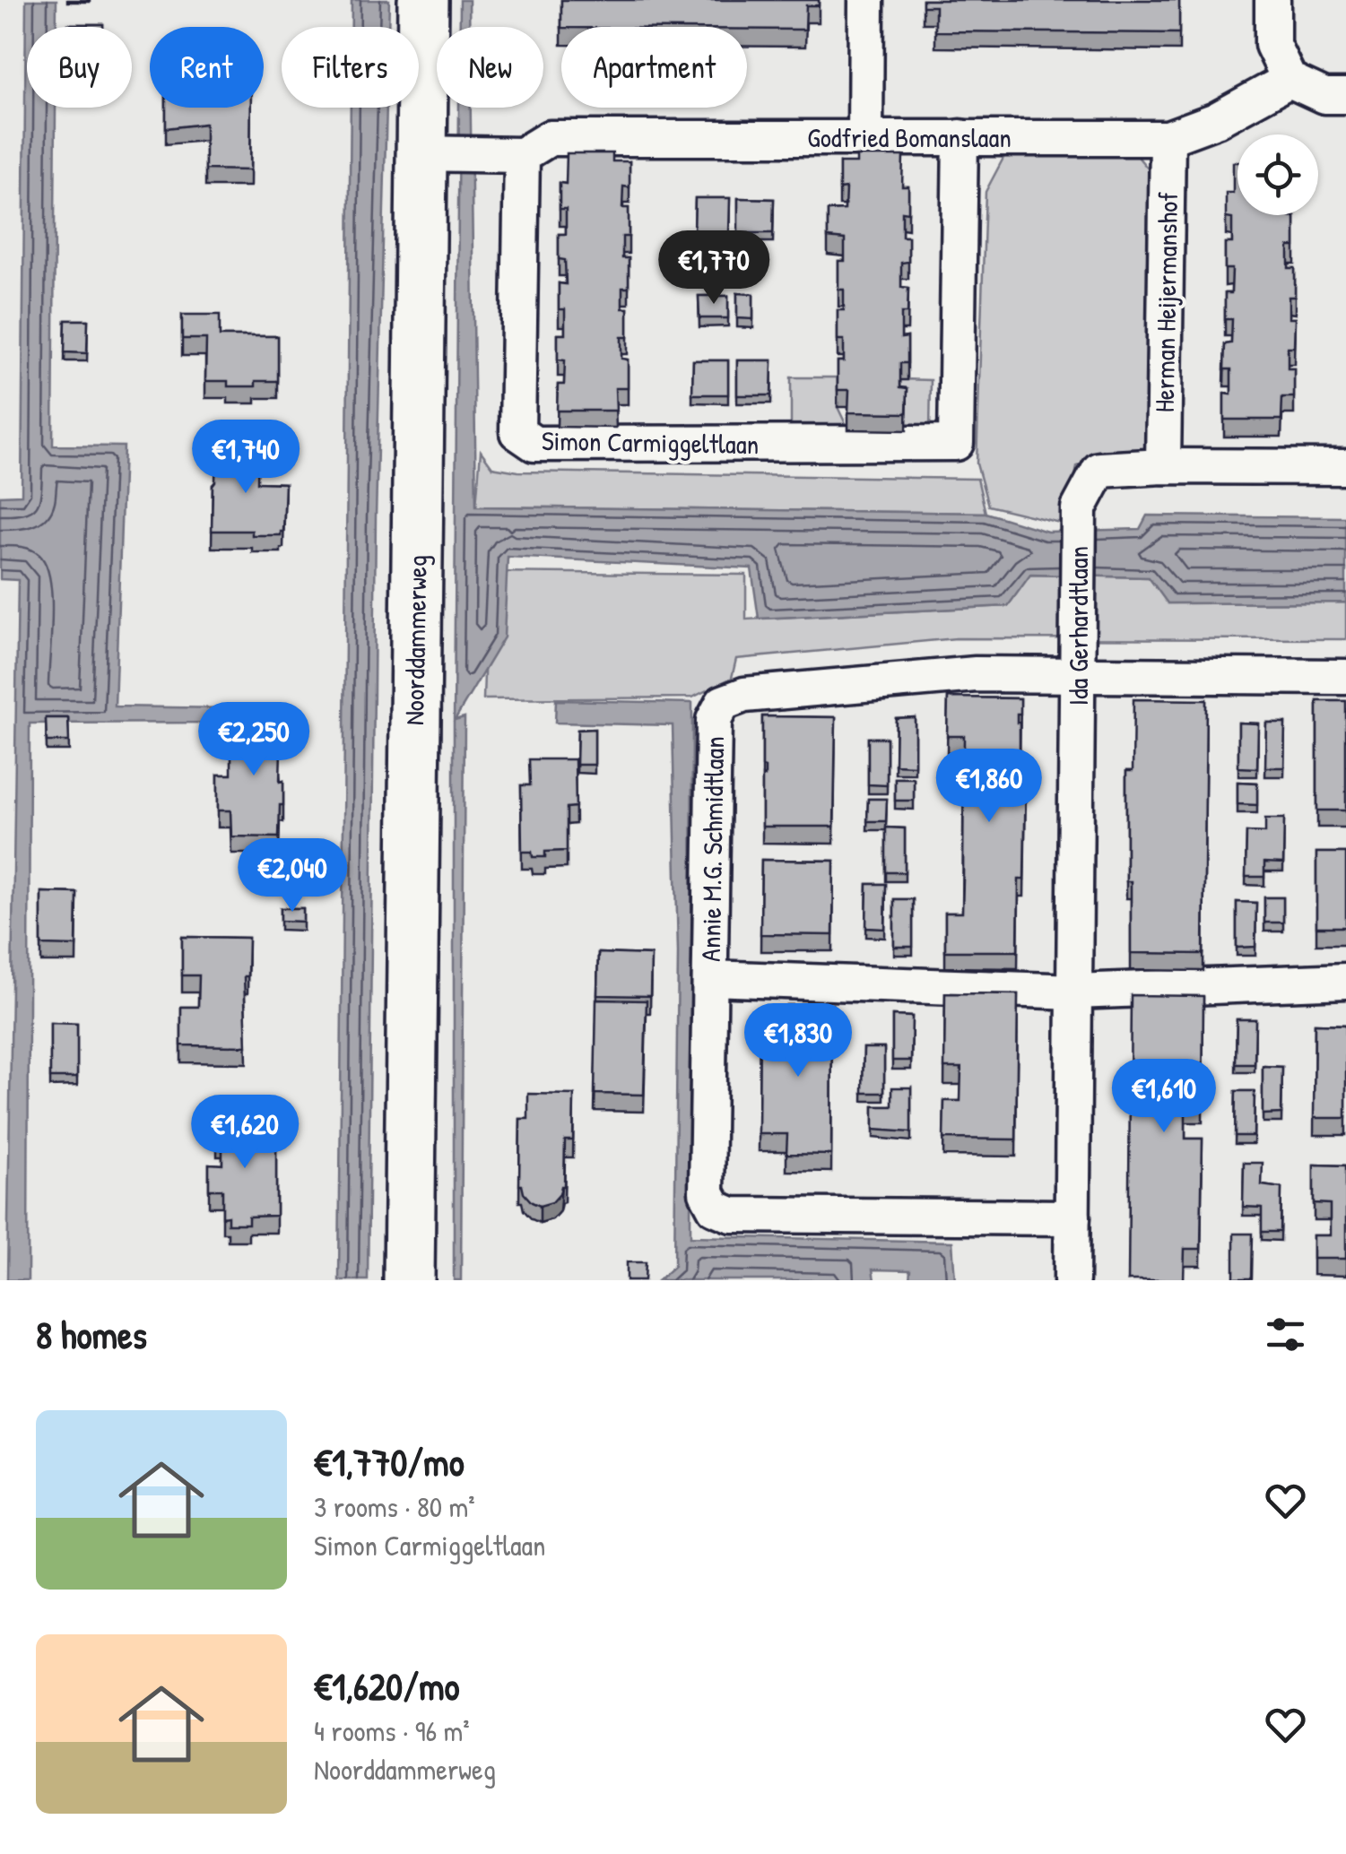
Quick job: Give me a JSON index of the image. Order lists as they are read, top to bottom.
{
  "streets": {
    "street": [
      "Godfried Bomanslaan",
      "Herman Heijermanshof",
      "Simon Carmiggeltlaan",
      "Ida Gerhardtlaan",
      "Noorddammerweg",
      "Annie M.G. Schmidtlaan"
    ]
  },
  "crossings": [
    ["Godfried Bomanslaan", "Herman Heijermanshof"],
    ["Godfried Bomanslaan", "Simon Carmiggeltlaan"],
    ["Herman Heijermanshof", "Ida Gerhardtlaan"],
    ["Ida Gerhardtlaan", "Annie M.G. Schmidtlaan"]
  ],
  "page": {
    "chip": [
      "Buy",
      "Rent",
      "Filters",
      "New",
      "Apartment"
    ],
    "price": [
      "€1,770",
      "€1,740",
      "€2,250",
      "€1,860",
      "€2,040",
      "€1,830",
      "€1,610",
      "€1,620"
    ],
    "heading": "8 homes",
    "list": [
      {
        "name": "€1,770/mo",
        "note": "3 rooms · 80 m² · Simon Carmiggeltlaan"
      },
      {
        "name": "€1,620/mo",
        "note": "4 rooms · 96 m² · Noorddammerweg"
      }
    ]
  }
}
